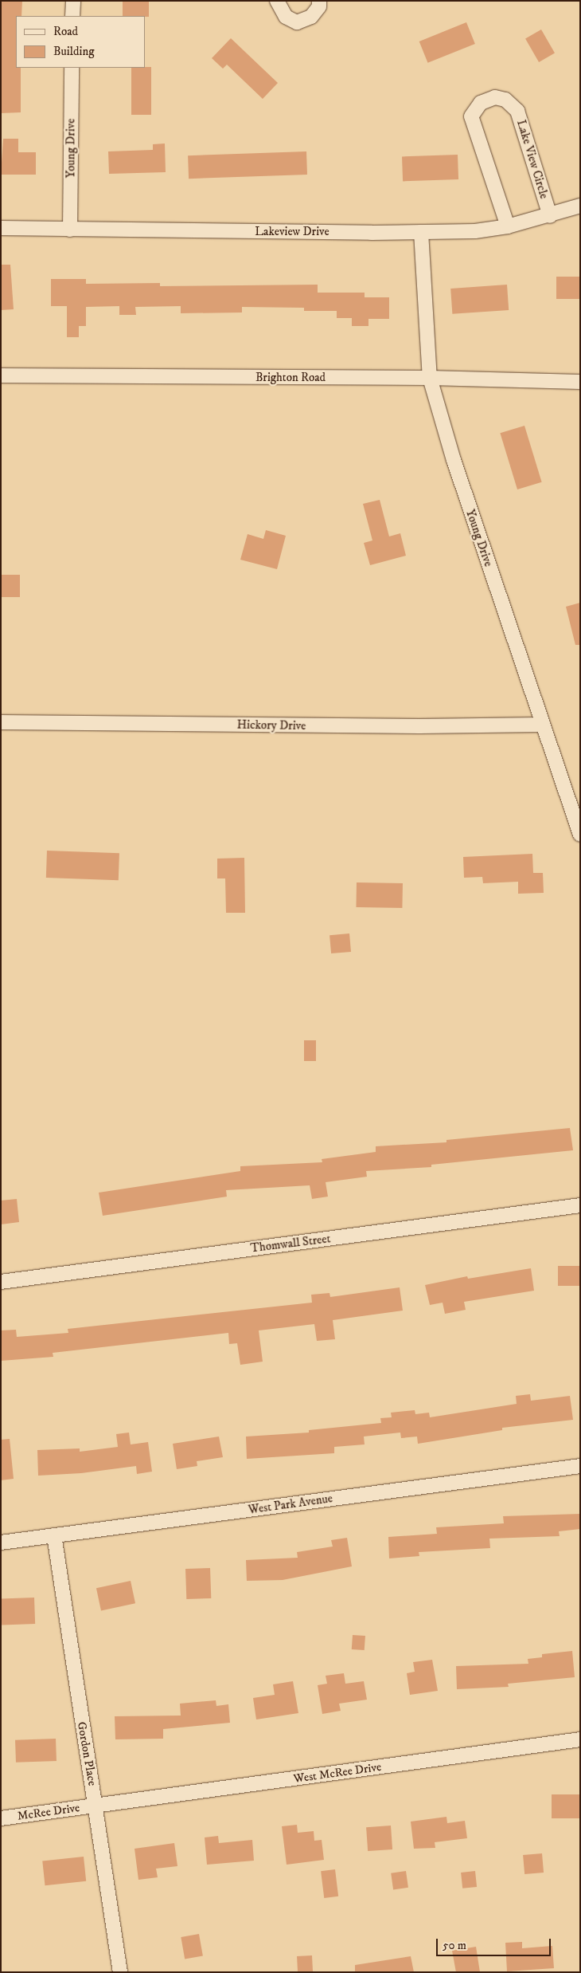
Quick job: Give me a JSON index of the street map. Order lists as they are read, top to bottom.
{
  "streets": {
    "street": [
      "Young Drive",
      "Lake View Circle",
      "Lakeview Drive",
      "Brighton Road",
      "Hickory Drive",
      "Thomwall Street",
      "West Park Avenue",
      "Gordon Place",
      "West McRee Drive",
      "McRee Drive"
    ]
  },
  "crossings": [
    ["Young Drive", "Lakeview Drive"],
    ["Young Drive", "Brighton Road"],
    ["Young Drive", "Hickory Drive"],
    ["Lake View Circle", "Lakeview Drive"],
    ["West Park Avenue", "Gordon Place"],
    ["Gordon Place", "West McRee Drive"],
    ["Gordon Place", "McRee Drive"],
    ["West McRee Drive", "McRee Drive"]
  ],
  "legend": ["Road", "Building"],
  "scale_bar": "50 m"
}
